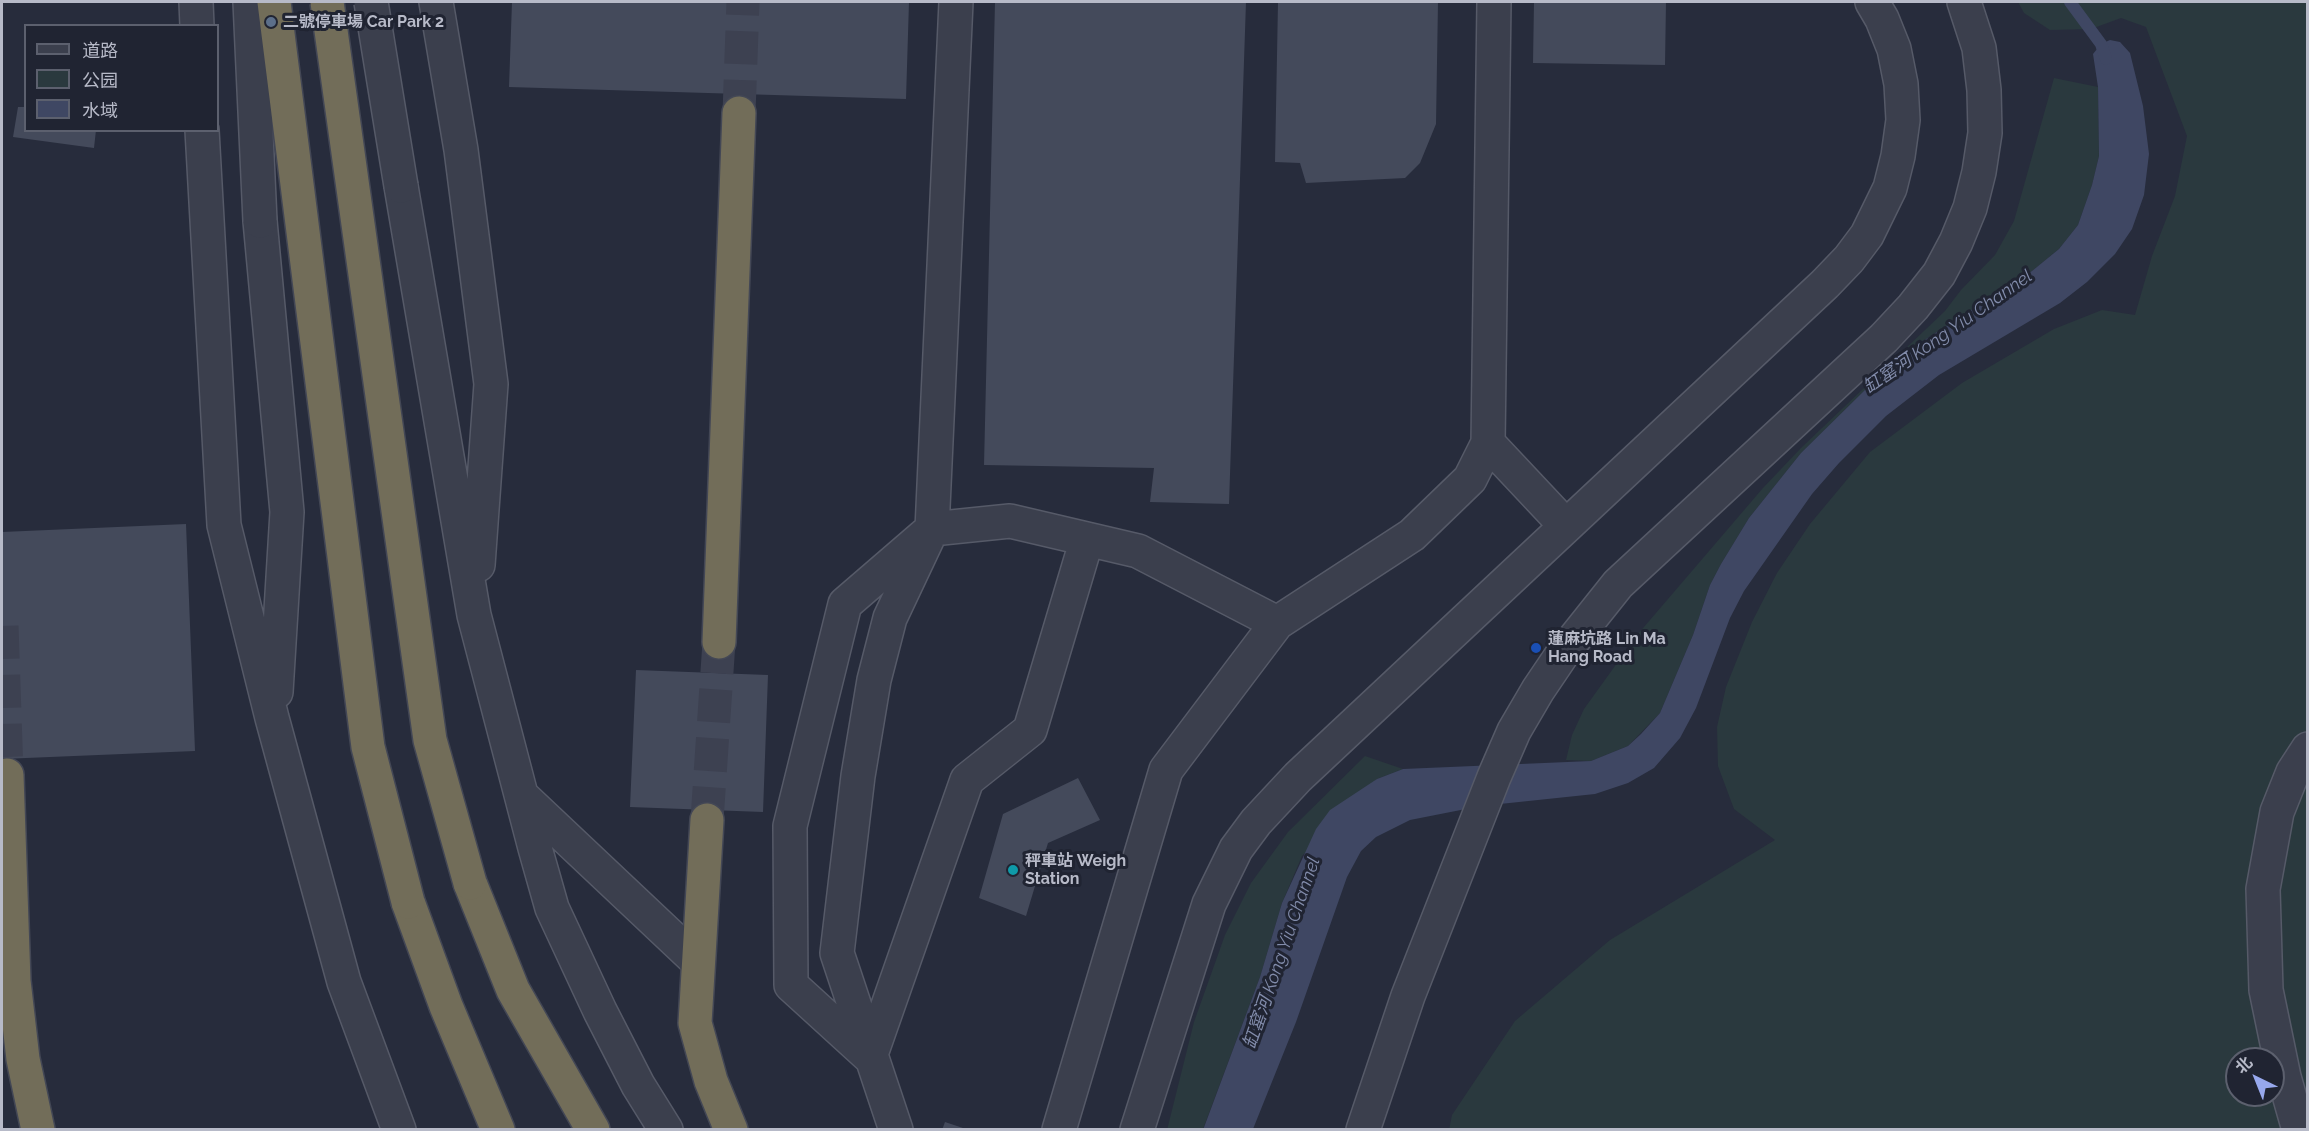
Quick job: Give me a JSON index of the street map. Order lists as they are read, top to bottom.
{
  "water": ["缸窰河 Kong Yiu Channel"],
  "places": ["二號停車場 Car Park 2", "蓮麻坑路 Lin Ma Hang Road", "秤車站 Weigh Station"],
  "legend": ["道路", "公园", "水域"],
  "north": "top left"
}
